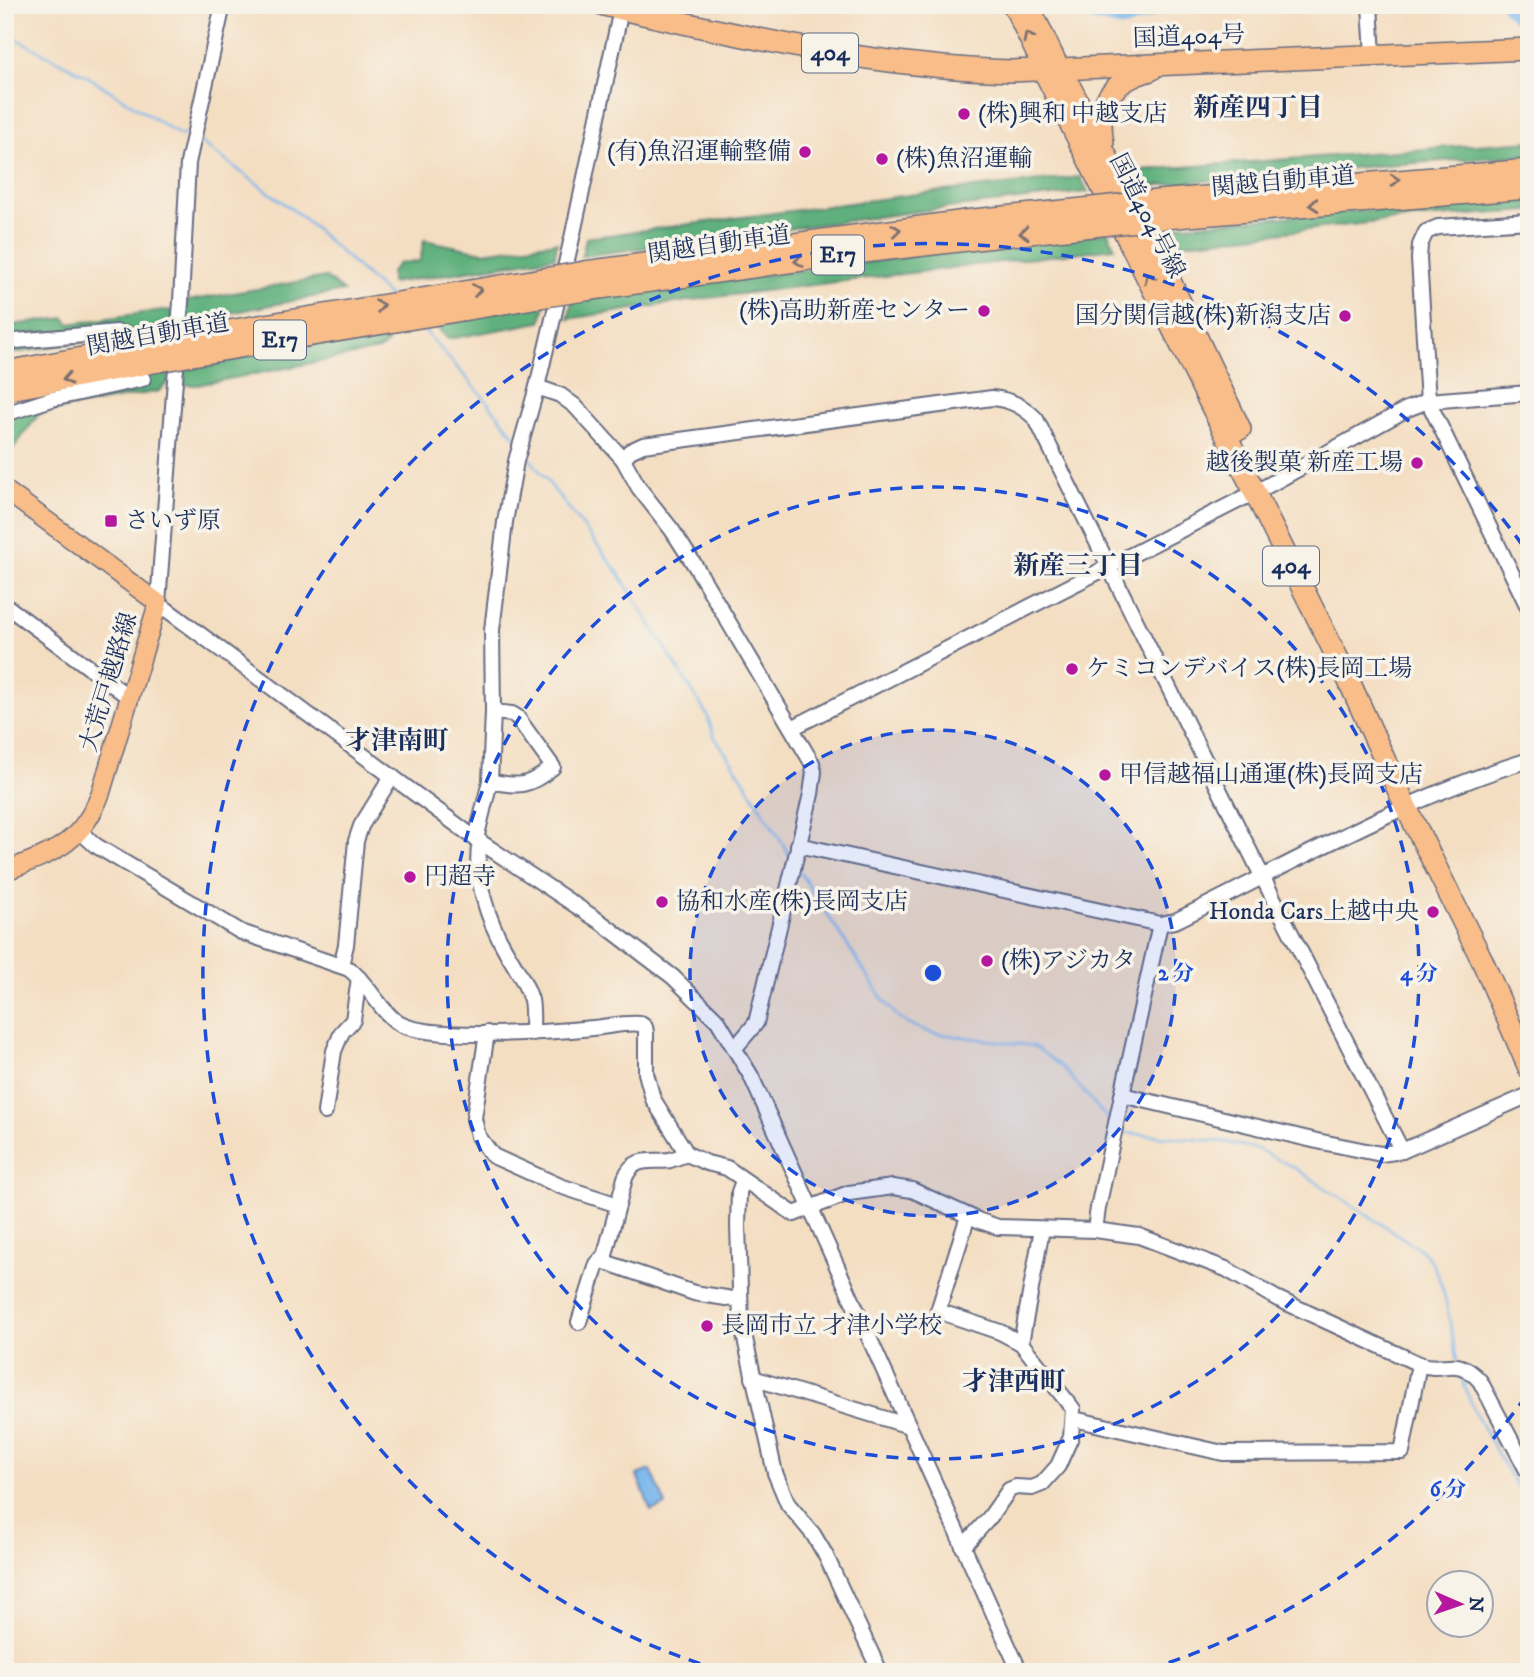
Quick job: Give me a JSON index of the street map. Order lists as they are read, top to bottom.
{
  "streets": {
    "highway": [
      "国道404号",
      "404",
      "関越自動車道",
      "国道404号線",
      "E17"
    ],
    "main road": ["大荒戸越路線"]
  },
  "crossings": [
    ["国道404号", "404"],
    ["国道404号", "国道404号線"],
    ["404", "国道404号線"]
  ],
  "districts": [
    "新産四丁目",
    "新産三丁目",
    "才津南町",
    "才津西町"
  ],
  "places": {
    "other": [
      "(株)興和 中越支店",
      "(有)魚沼運輸整備",
      "(株)魚沼運輸",
      "(株)高助新産センター",
      "国分関信越(株)新潟支店",
      "越後製菓 新産工場",
      "ケミコンデバイス(株)長岡工場",
      "甲信越福山通運(株)長岡支店",
      "円超寺",
      "協和水産(株)長岡支店",
      "Honda Cars上越中央",
      "(株)アジカタ",
      "長岡市立 才津小学校"
    ],
    "transit": ["さいず原"]
  },
  "north": "right",
  "rings": ["2 分", "4 分", "6 分"]
}
